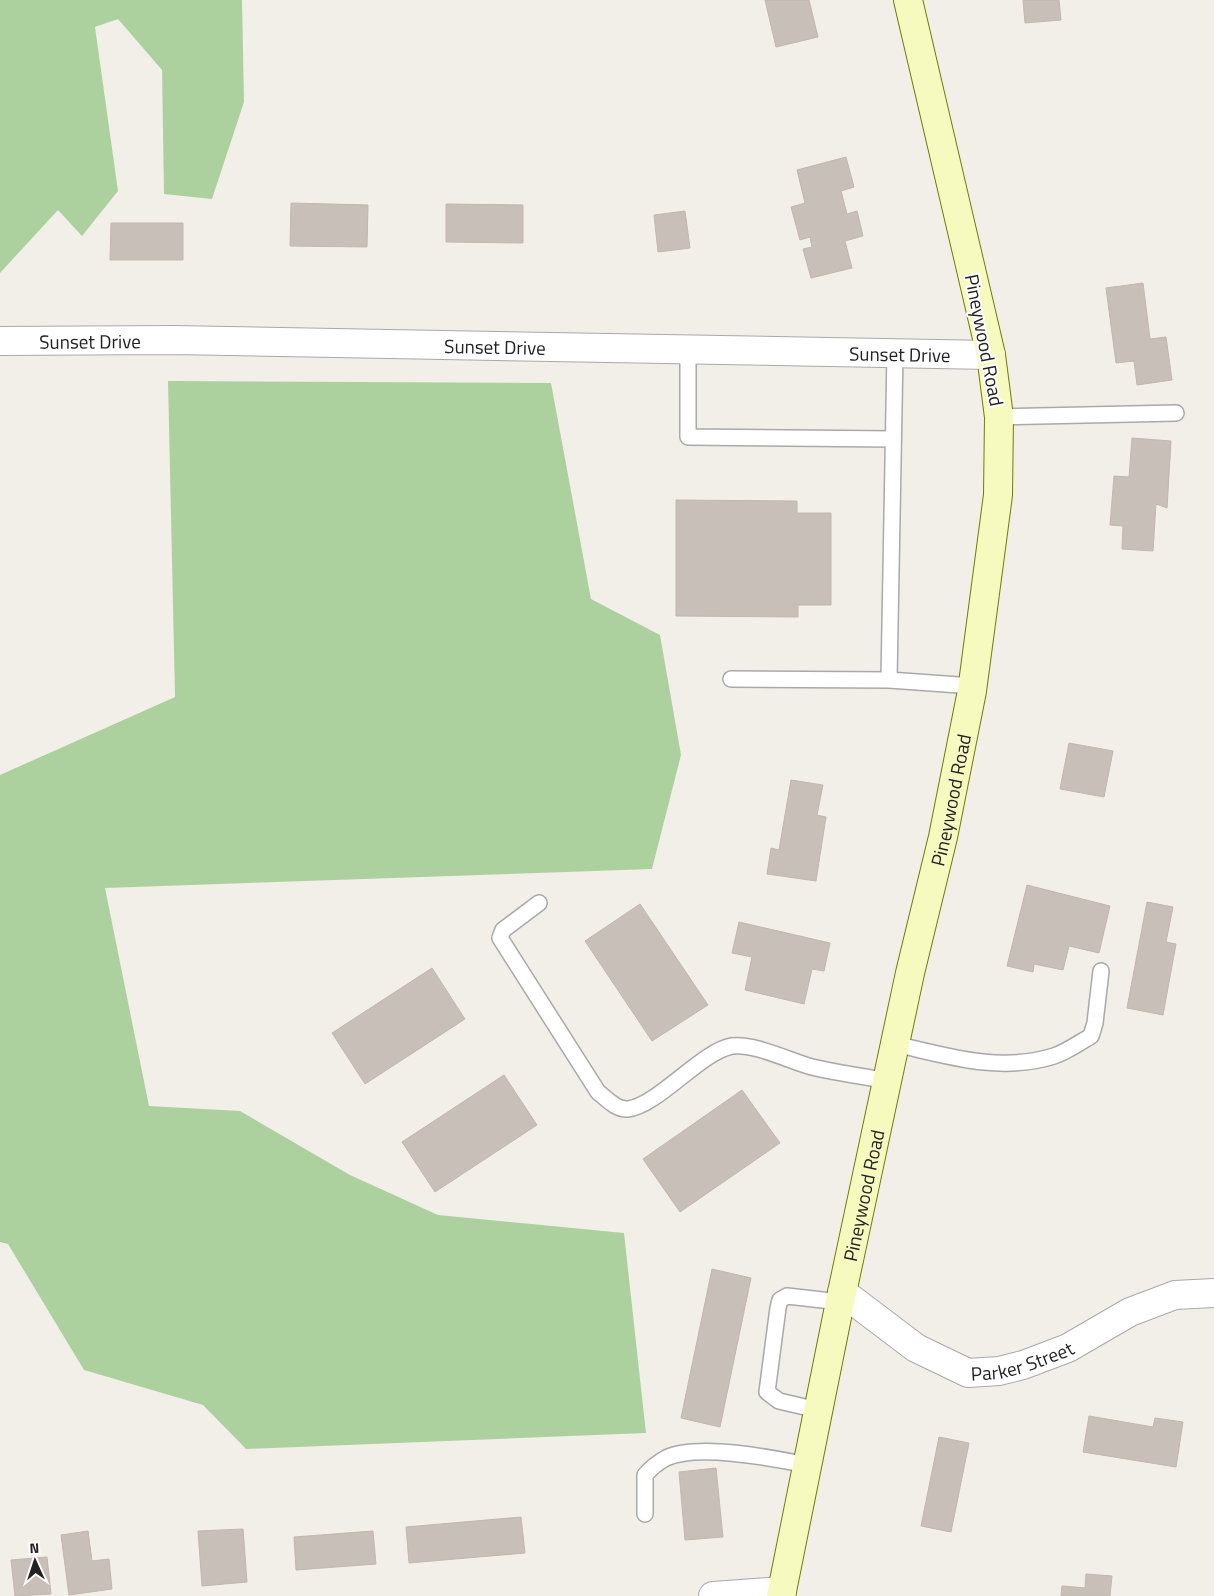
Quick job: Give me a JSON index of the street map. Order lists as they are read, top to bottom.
{
  "streets": {
    "street": ["Pineywood Road", "Sunset Drive", "Parker Street"]
  },
  "crossings": [
    ["Pineywood Road", "Sunset Drive"],
    ["Pineywood Road", "Parker Street"]
  ],
  "north": "top"
}
